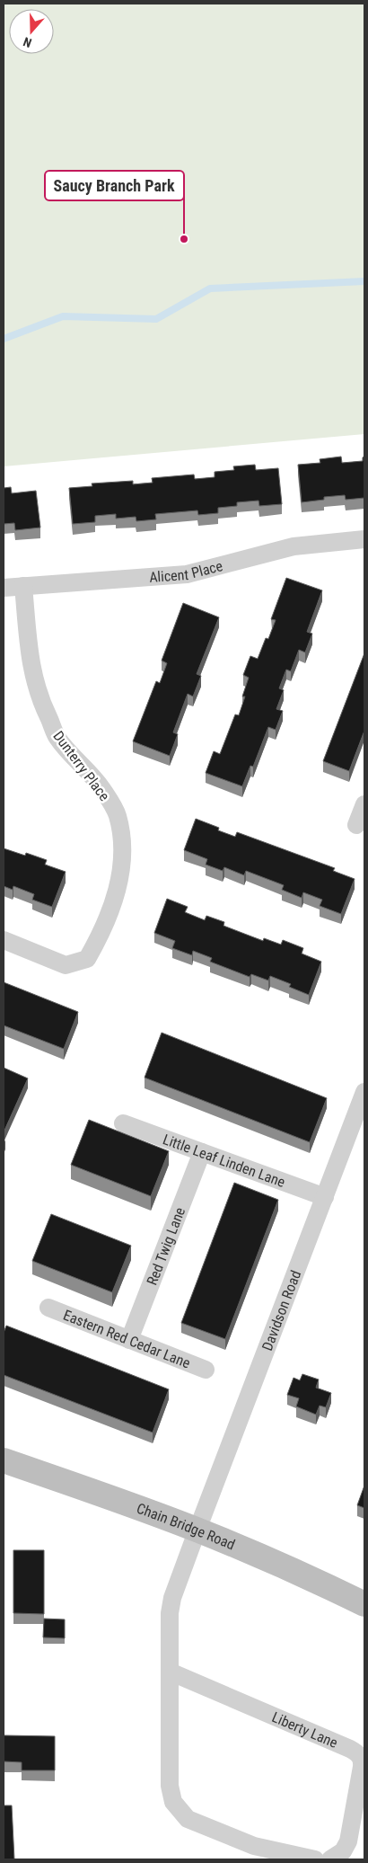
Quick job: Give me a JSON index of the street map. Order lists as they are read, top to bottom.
{
  "streets": {
    "main road": ["Chain Bridge Road"],
    "street": [
      "Alicent Place",
      "Dunterry Place",
      "Little Leaf Linden Lane",
      "Red Twig Lane",
      "Davidson Road",
      "Eastern Red Cedar Lane",
      "Liberty Lane"
    ]
  },
  "crossings": [
    ["Alicent Place", "Dunterry Place"],
    ["Little Leaf Linden Lane", "Red Twig Lane"],
    ["Little Leaf Linden Lane", "Davidson Road"],
    ["Red Twig Lane", "Eastern Red Cedar Lane"],
    ["Davidson Road", "Chain Bridge Road"]
  ],
  "places": ["Saucy Branch Park"],
  "north": "bottom"
}
